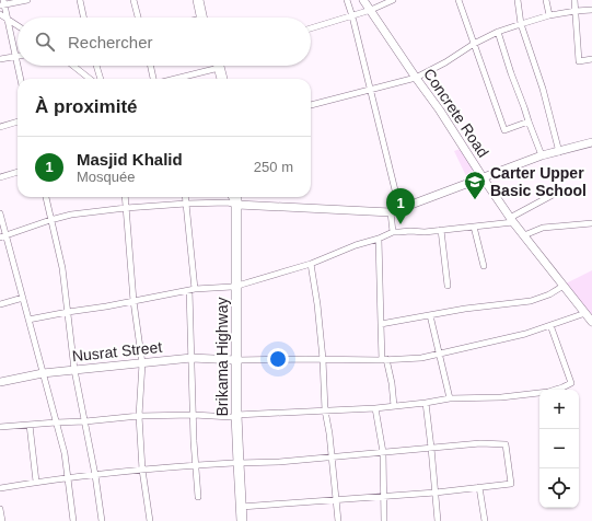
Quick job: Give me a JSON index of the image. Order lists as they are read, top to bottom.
{
  "streets": {
    "highway": ["Brikama Highway"],
    "street": ["Concrete Road", "Nusrat Street"]
  },
  "crossings": [
    ["Nusrat Street", "Brikama Highway"]
  ],
  "places": {
    "school or university": ["Carter Upper Basic School"]
  },
  "page": {
    "search": "Rechercher",
    "heading": "À proximité",
    "list": [
      {
        "mark": "1",
        "name": "Masjid Khalid",
        "note": "Mosquée",
        "value": "250 m"
      }
    ],
    "pins": "1",
    "map_buttons": ["+", "−"]
  }
}
